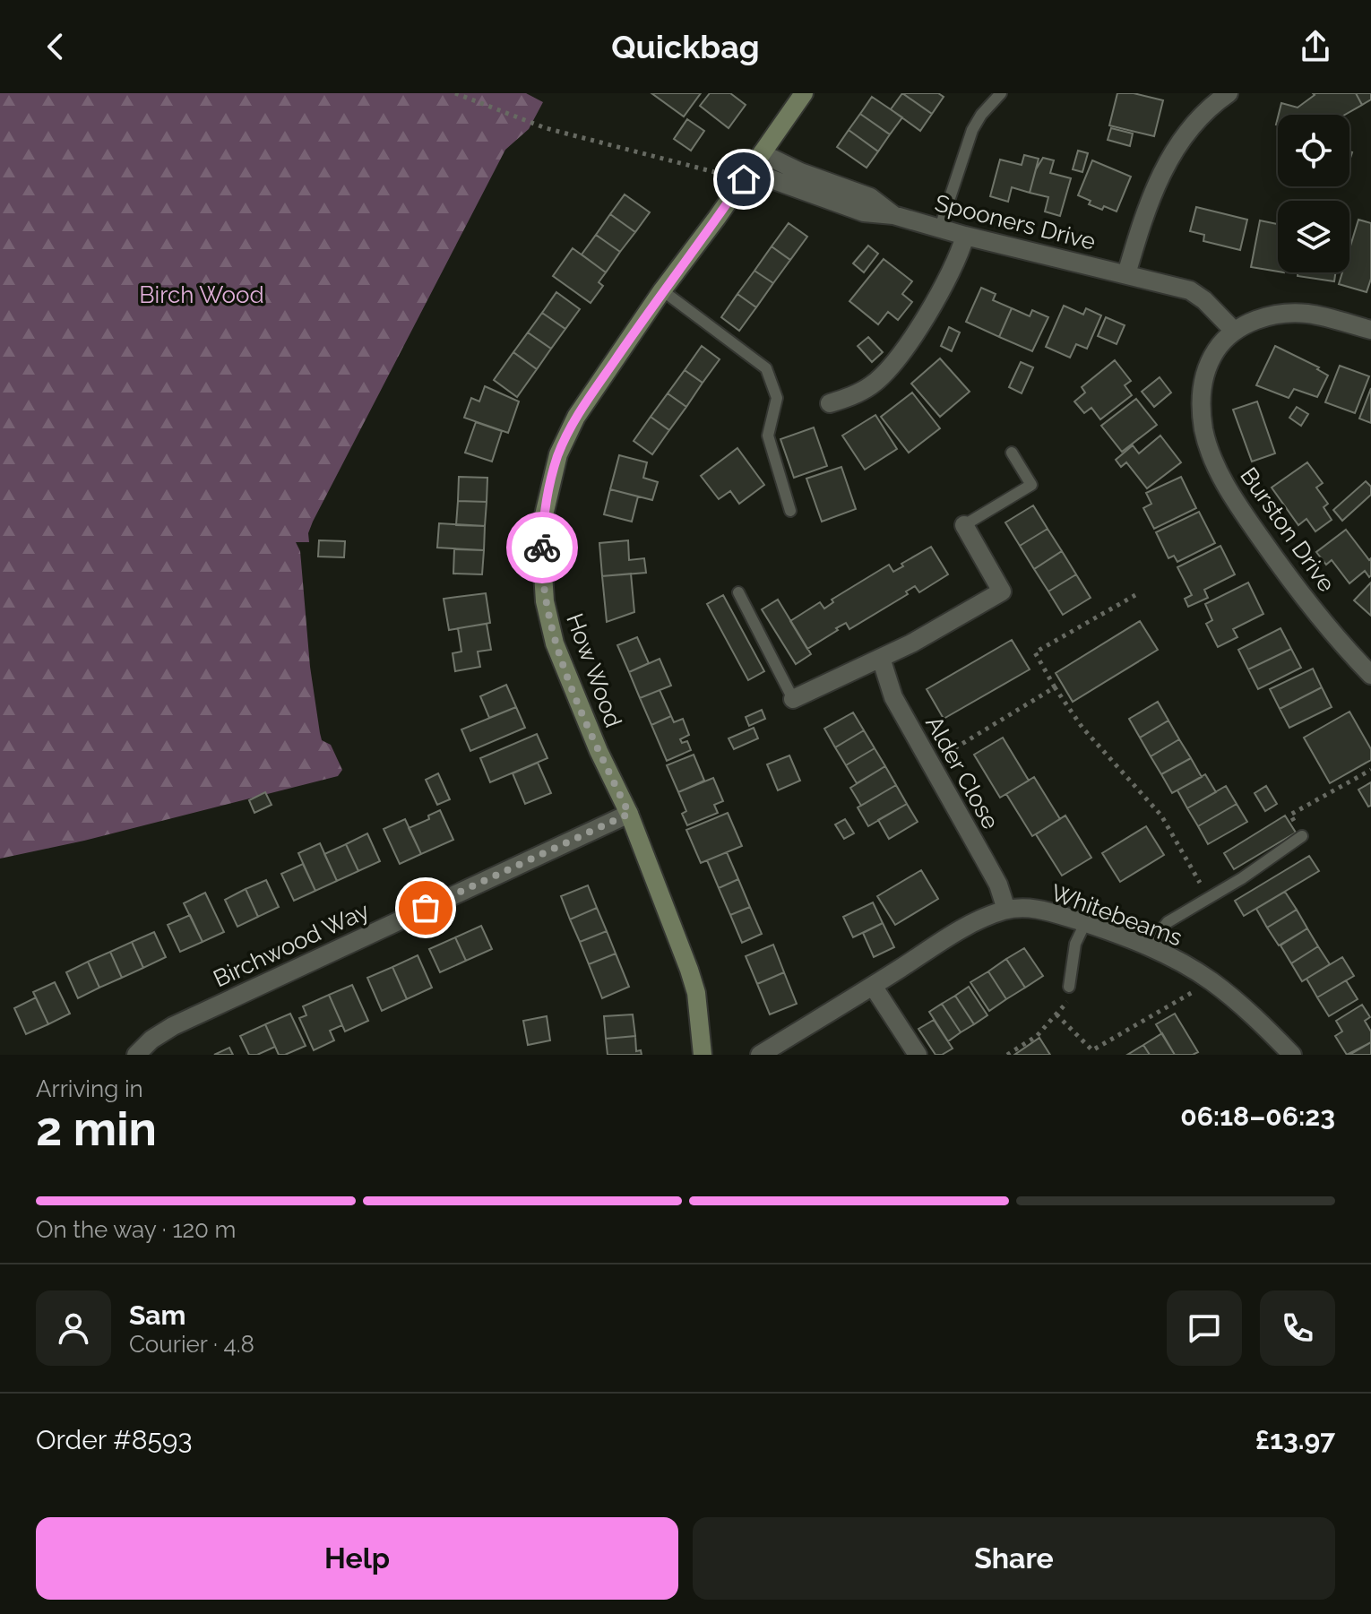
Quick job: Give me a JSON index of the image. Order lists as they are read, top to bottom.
{
  "streets": {
    "street": [
      "Spooners Drive",
      "Burston Drive",
      "How Wood",
      "Alder Close",
      "Whitebeams",
      "Birchwood Way"
    ]
  },
  "crossings": [
    ["Spooners Drive", "Burston Drive"],
    ["Spooners Drive", "How Wood"],
    ["How Wood", "Birchwood Way"],
    ["Alder Close", "Whitebeams"]
  ],
  "parks": ["Birch Wood"],
  "page": {
    "header": "Quickbag",
    "heading": ["2 min", "Arriving in", "06:18–06:23"],
    "panel": [
      "Sam",
      "Courier · 4.8",
      "Order #8593",
      "£13.97"
    ],
    "bar": "On the way · 120 m",
    "buttons": ["Help", "Share"]
  }
}
